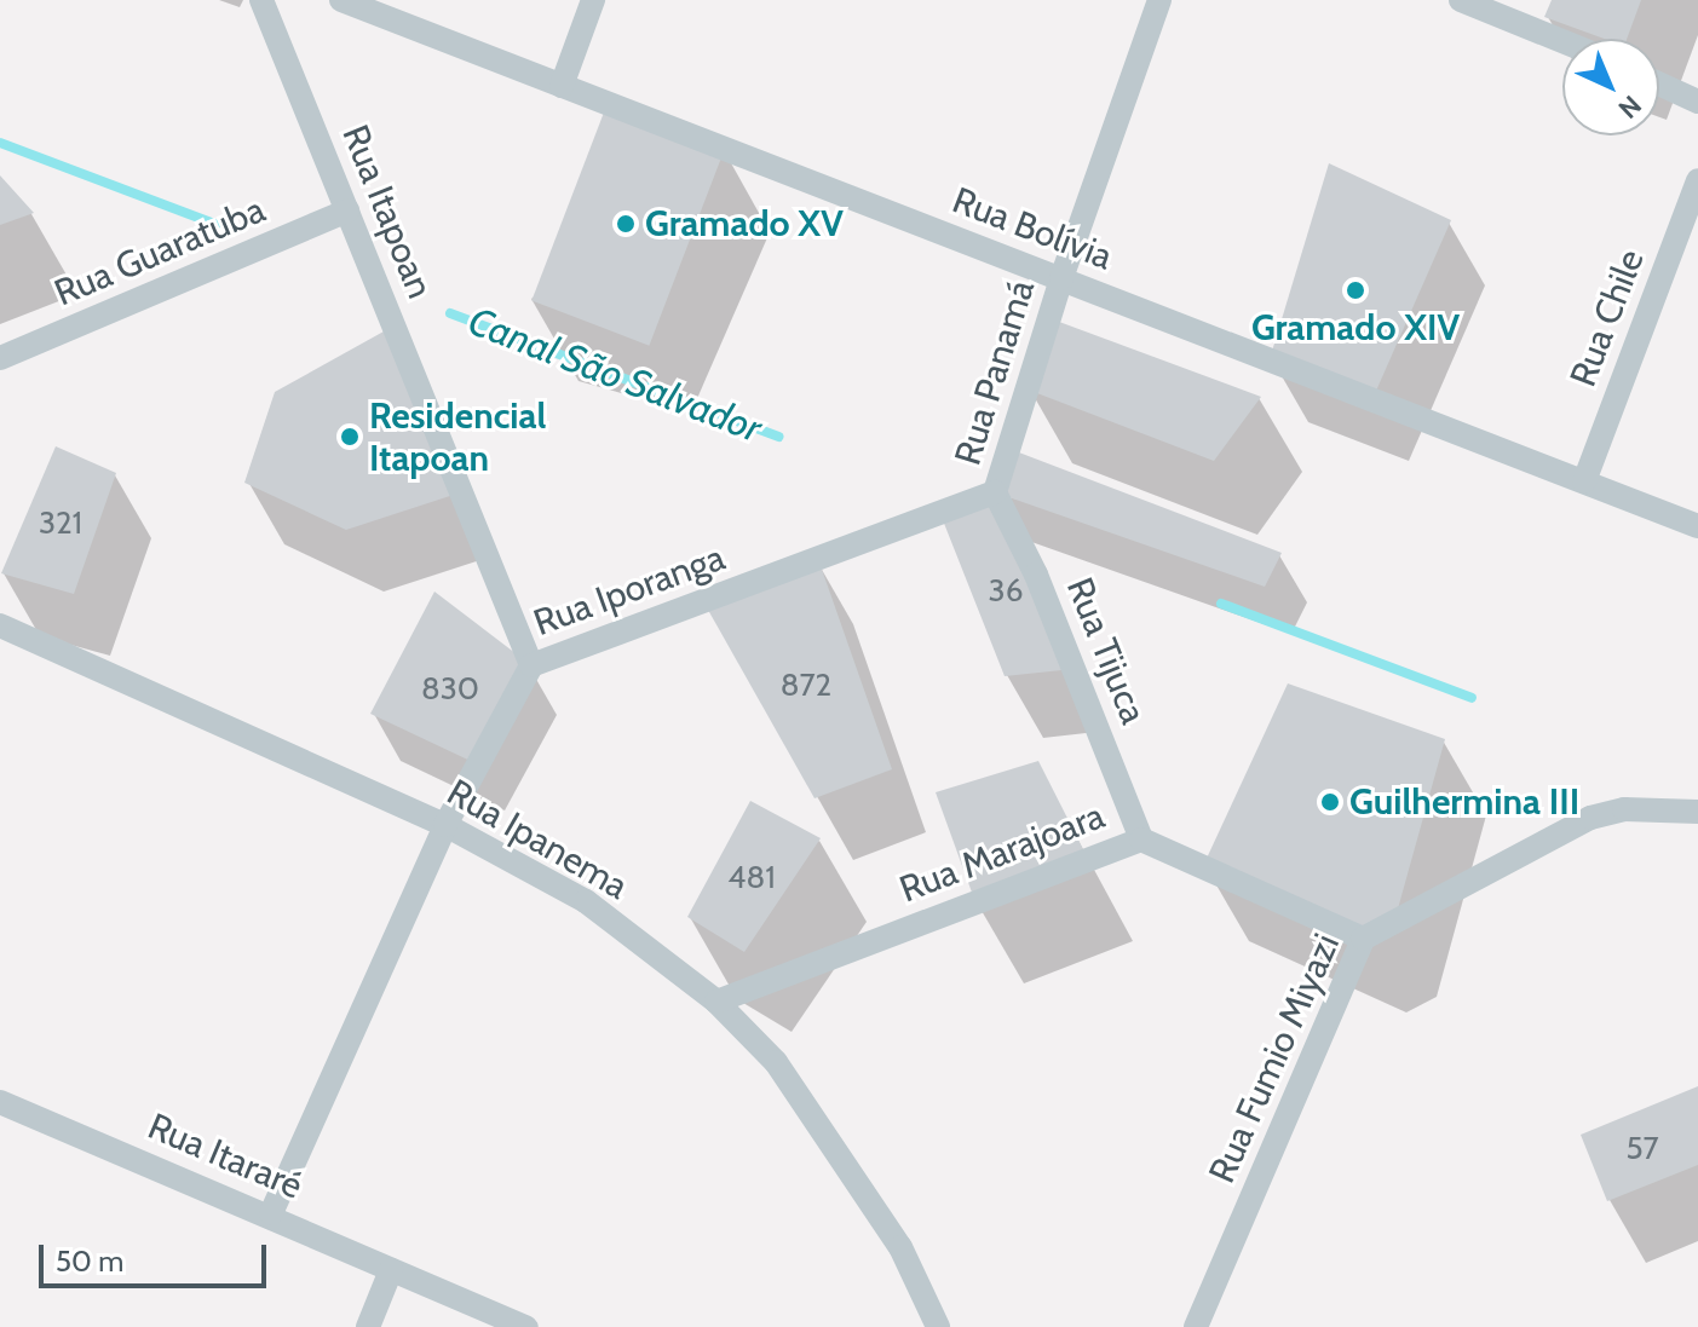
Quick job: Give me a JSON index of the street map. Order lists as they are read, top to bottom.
{
  "streets": {
    "street": [
      "Rua Itapoan",
      "Rua Bolívia",
      "Rua Guaratuba",
      "Rua Chile",
      "Rua Panamá",
      "Rua Iporanga",
      "Rua Tijuca",
      "Rua Ipanema",
      "Rua Marajoara",
      "Rua Fumio Miyazi",
      "Rua Itararé"
    ]
  },
  "crossings": [
    ["Rua Itapoan", "Rua Guaratuba"],
    ["Rua Itapoan", "Rua Iporanga"],
    ["Rua Bolívia", "Rua Chile"],
    ["Rua Bolívia", "Rua Panamá"],
    ["Rua Panamá", "Rua Iporanga"],
    ["Rua Panamá", "Rua Tijuca"],
    ["Rua Iporanga", "Rua Tijuca"],
    ["Rua Iporanga", "Rua Ipanema"],
    ["Rua Iporanga", "Rua Itararé"],
    ["Rua Tijuca", "Rua Marajoara"],
    ["Rua Ipanema", "Rua Marajoara"],
    ["Rua Marajoara", "Rua Fumio Miyazi"]
  ],
  "water": ["Canal São Salvador"],
  "places": [
    "Gramado XV",
    "Gramado XIV",
    "Residencial Itapoan",
    "Guilhermina III"
  ],
  "house_numbers": [
    "321",
    "36",
    "872",
    "830",
    "481",
    "57"
  ],
  "scale_bar": "50 m",
  "north": "bottom right"
}
